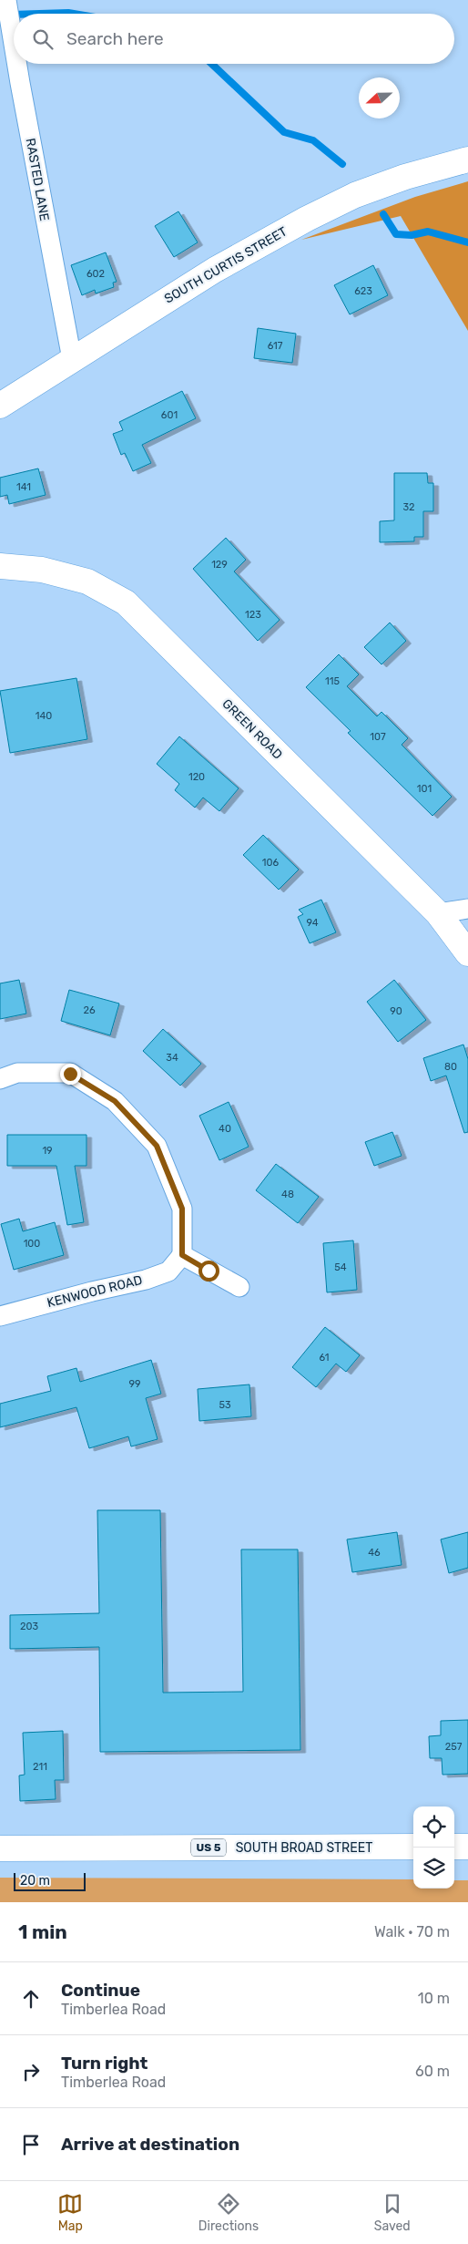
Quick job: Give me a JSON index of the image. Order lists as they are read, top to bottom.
{
  "streets": {
    "street": [
      "RASTED LANE",
      "SOUTH CURTIS STREET",
      "GREEN ROAD",
      "KENWOOD ROAD",
      "US 5",
      "SOUTH BROAD STREET"
    ]
  },
  "crossings": [
    ["RASTED LANE", "SOUTH CURTIS STREET"]
  ],
  "house_numbers": [
    "602",
    "623",
    "617",
    "601",
    "141",
    "32",
    "129",
    "123",
    "115",
    "140",
    "107",
    "120",
    "101",
    "106",
    "94",
    "26",
    "90",
    "34",
    "80",
    "40",
    "19",
    "48",
    "100",
    "54",
    "61",
    "99",
    "53",
    "46",
    "203",
    "257",
    "211"
  ],
  "scale_bar": "20 m",
  "north": "left",
  "page": {
    "search": "Search here",
    "scale": "20 m",
    "heading": ["1 min", "Walk · 70 m"],
    "list": [
      ["Continue", "Timberlea Road", "10 m"],
      ["Turn right", "Timberlea Road", "60 m"],
      "Arrive at destination"
    ],
    "nav": ["Map", "Directions", "Saved"]
  }
}
